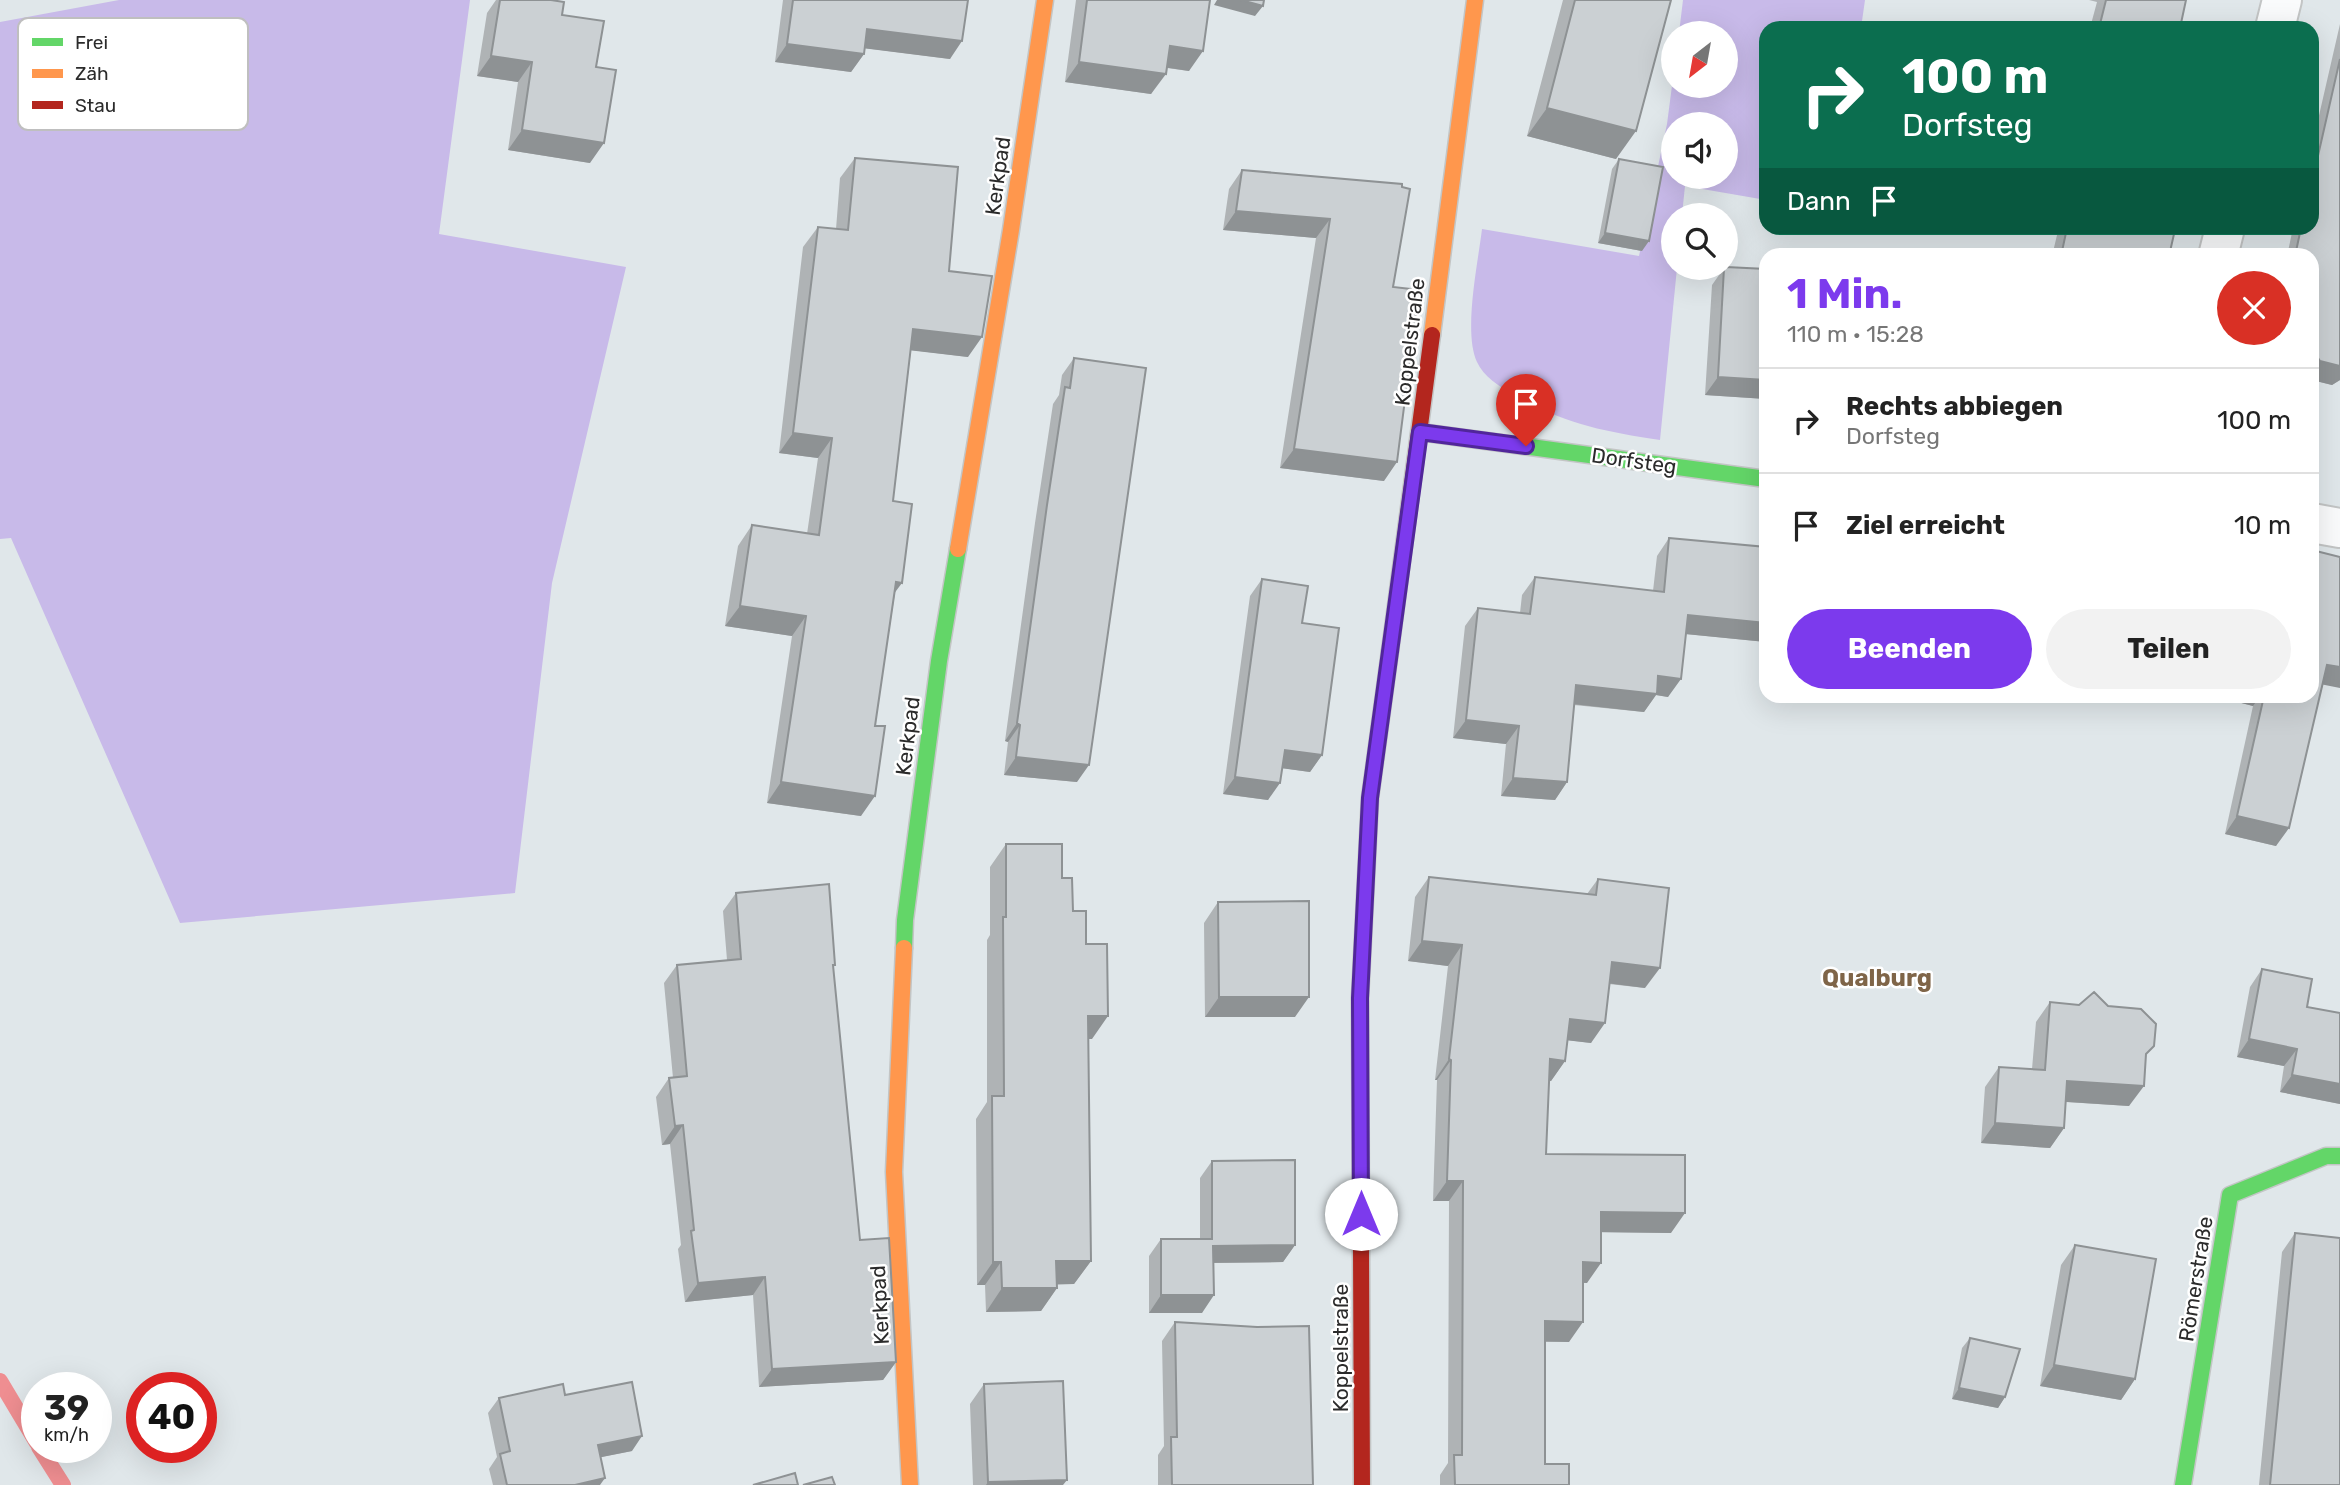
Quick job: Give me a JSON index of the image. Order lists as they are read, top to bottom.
{
  "streets": {
    "street": [
      "Kerkpad",
      "Koppelstraße",
      "Dorfsteg",
      "Römerstraße"
    ]
  },
  "crossings": [
    ["Koppelstraße", "Dorfsteg"]
  ],
  "districts": ["Qualburg"],
  "legend": ["Frei", "Zäh", "Stau"],
  "north": "bottom left",
  "page": {
    "turn": ["100 m", "Dorfsteg"],
    "then": "Dann",
    "heading": ["1 Min.", "110 m · 15:28"],
    "list": [
      {
        "name": "Rechts abbiegen",
        "note": "Dorfsteg",
        "value": "100 m"
      },
      {
        "name": "Ziel erreicht",
        "value": "10 m"
      }
    ],
    "buttons": ["Beenden", "Teilen"],
    "speed": "39 km/h",
    "limit": "40"
  }
}
